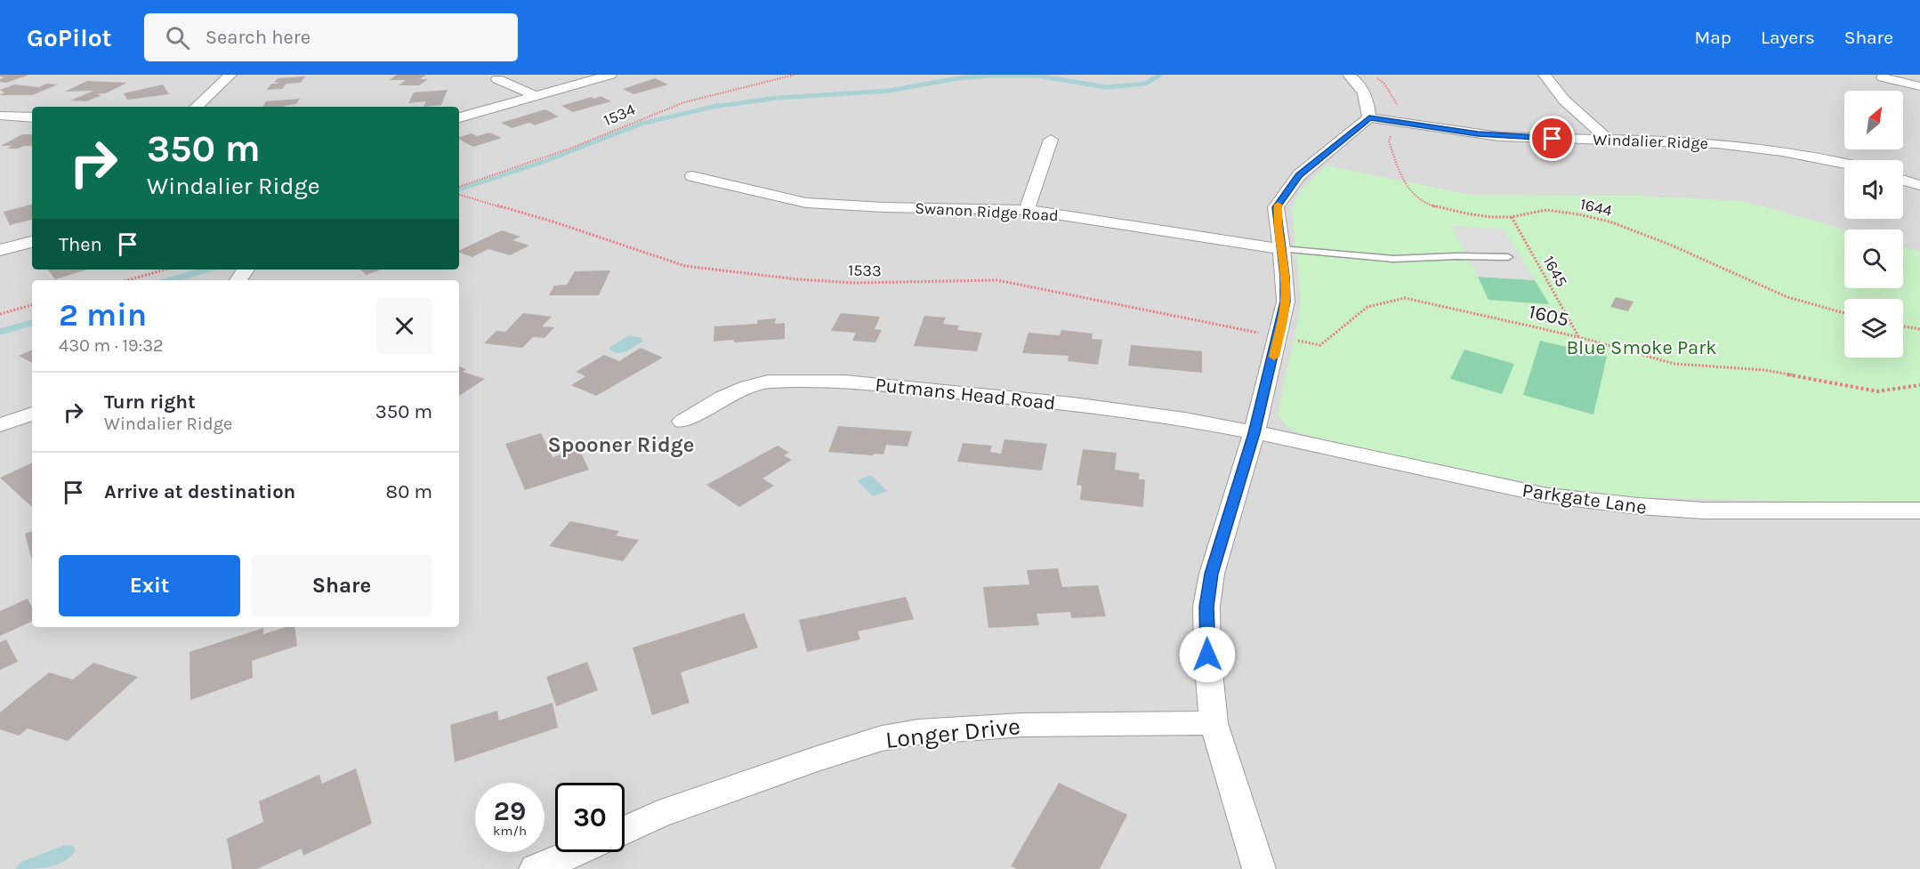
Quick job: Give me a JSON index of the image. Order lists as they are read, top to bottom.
{
  "streets": {
    "street": [
      "Windalier Ridge",
      "Swanon Ridge Road",
      "Putmans Head Road",
      "Parkgate Lane",
      "Longer Drive"
    ],
    "path": [
      "1534",
      "1644",
      "1533",
      "1645",
      "1605"
    ]
  },
  "crossings": [
    ["Windalier Ridge", "1644"],
    ["1644", "1645"],
    ["1533", "1605"],
    ["1645", "1605"],
    ["Putmans Head Road", "Parkgate Lane"]
  ],
  "districts": ["Spooner Ridge"],
  "parks": ["Blue Smoke Park"],
  "north": "top right",
  "page": {
    "header": "GoPilot",
    "search": "Search here",
    "nav": ["Map", "Layers", "Share"],
    "turn": ["350 m", "Windalier Ridge"],
    "then": "Then",
    "heading": ["2 min", "430 m · 19:32"],
    "list": [
      {
        "name": "Turn right",
        "note": "Windalier Ridge",
        "value": "350 m"
      },
      {
        "name": "Arrive at destination",
        "value": "80 m"
      }
    ],
    "buttons": ["Exit", "Share"],
    "speed": "29 km/h",
    "limit": "30"
  }
}
